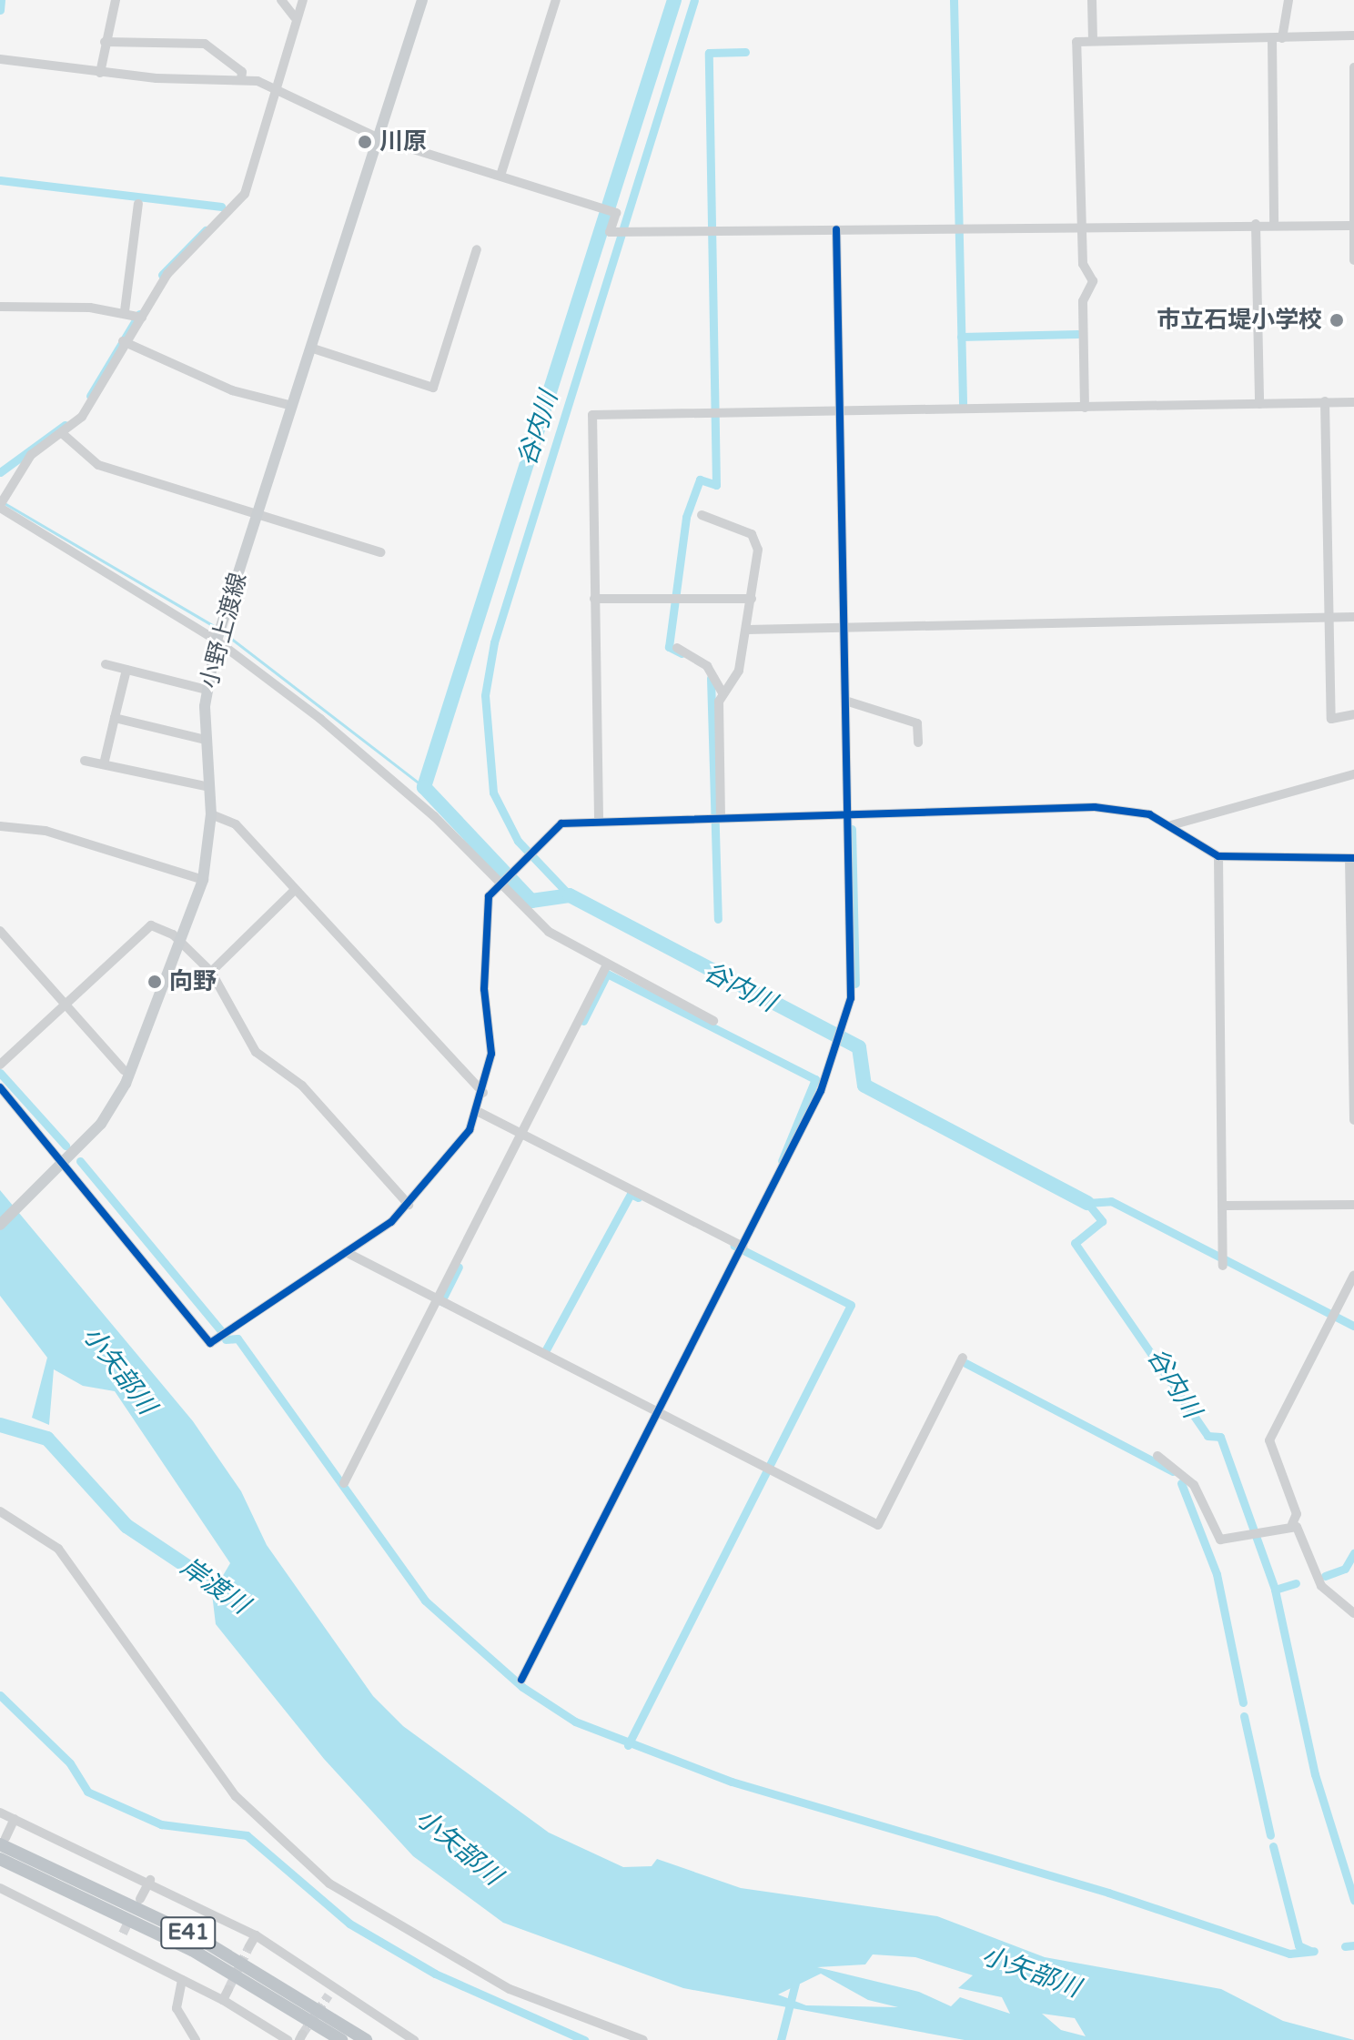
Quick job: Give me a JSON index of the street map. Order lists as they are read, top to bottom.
{
  "streets": {
    "highway": ["E41"],
    "main road": ["小野上渡線"]
  },
  "water": ["谷内川", "小矢部川", "岸渡川"],
  "places": ["川原", "市立石堤小学校", "向野"]
}
